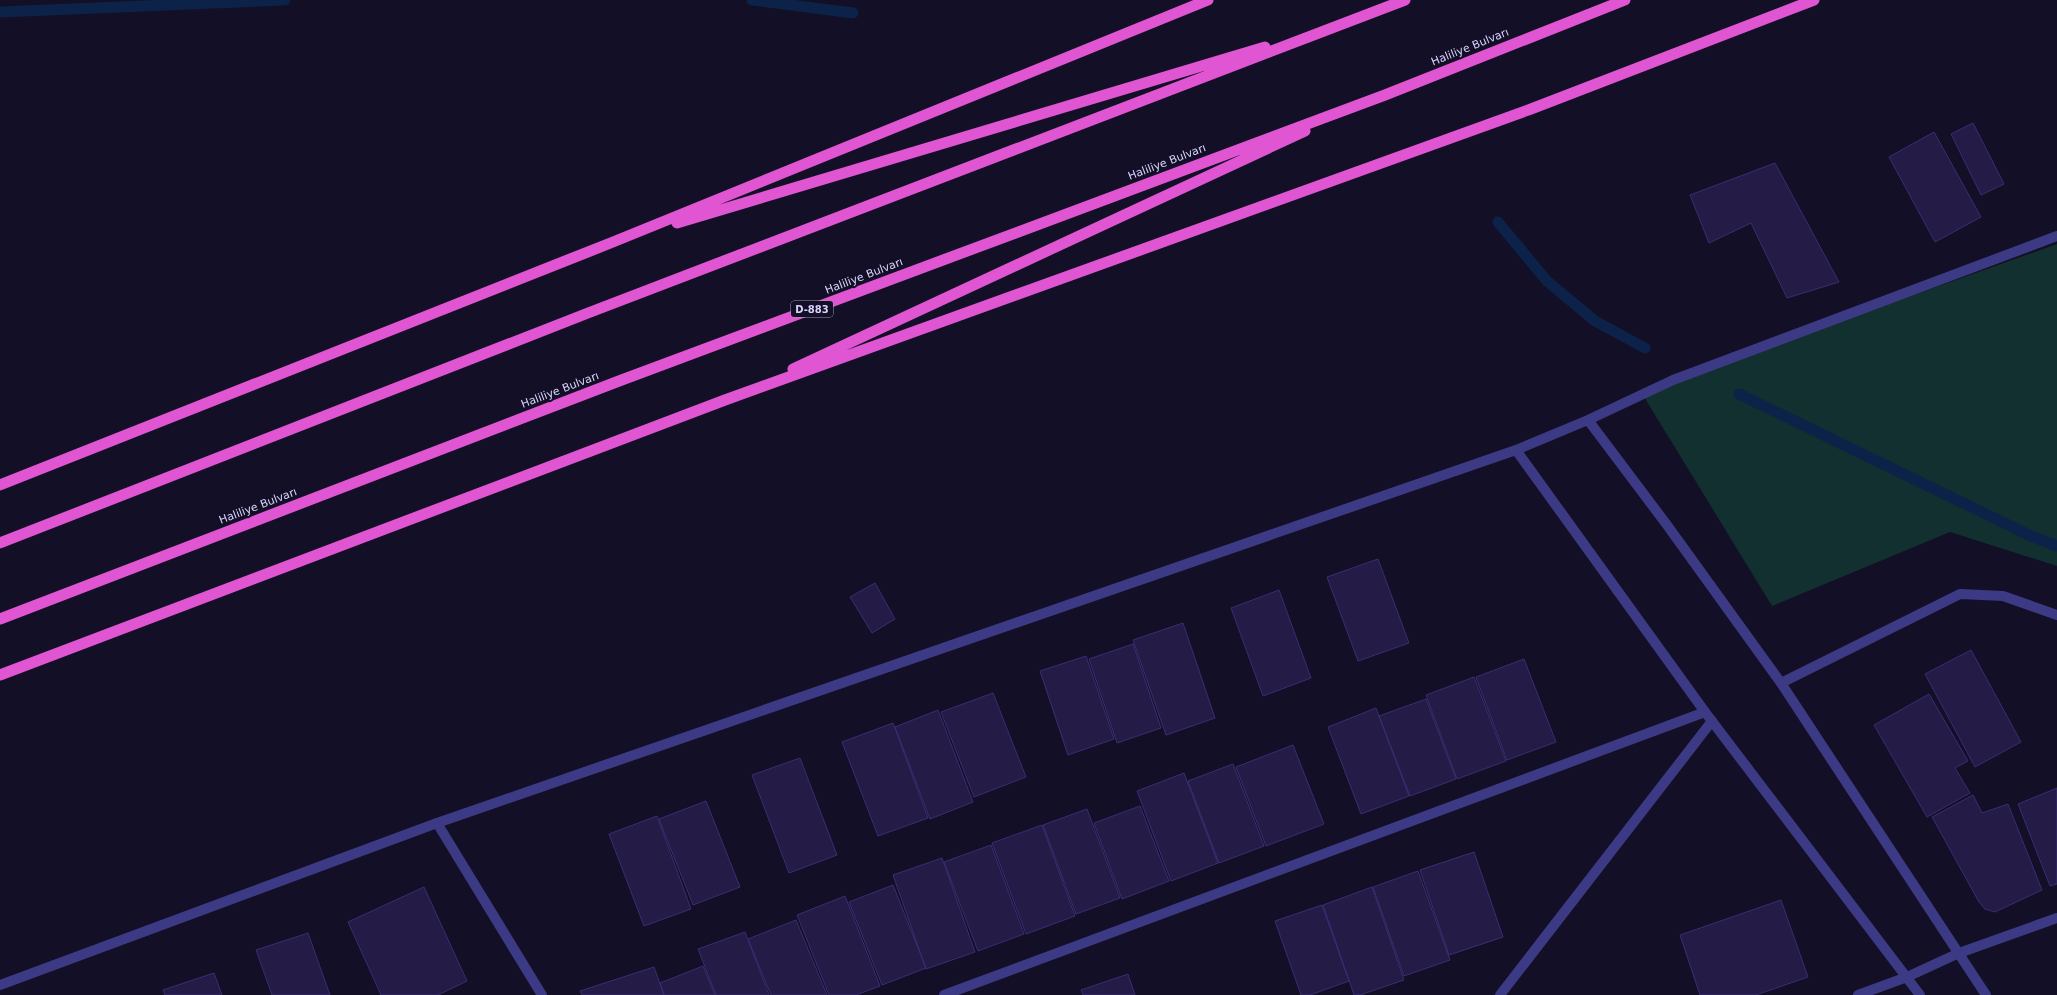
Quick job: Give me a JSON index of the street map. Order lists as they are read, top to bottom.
{
  "streets": {
    "highway": ["Haliliye Bulvarı", "D-883"]
  }
}
